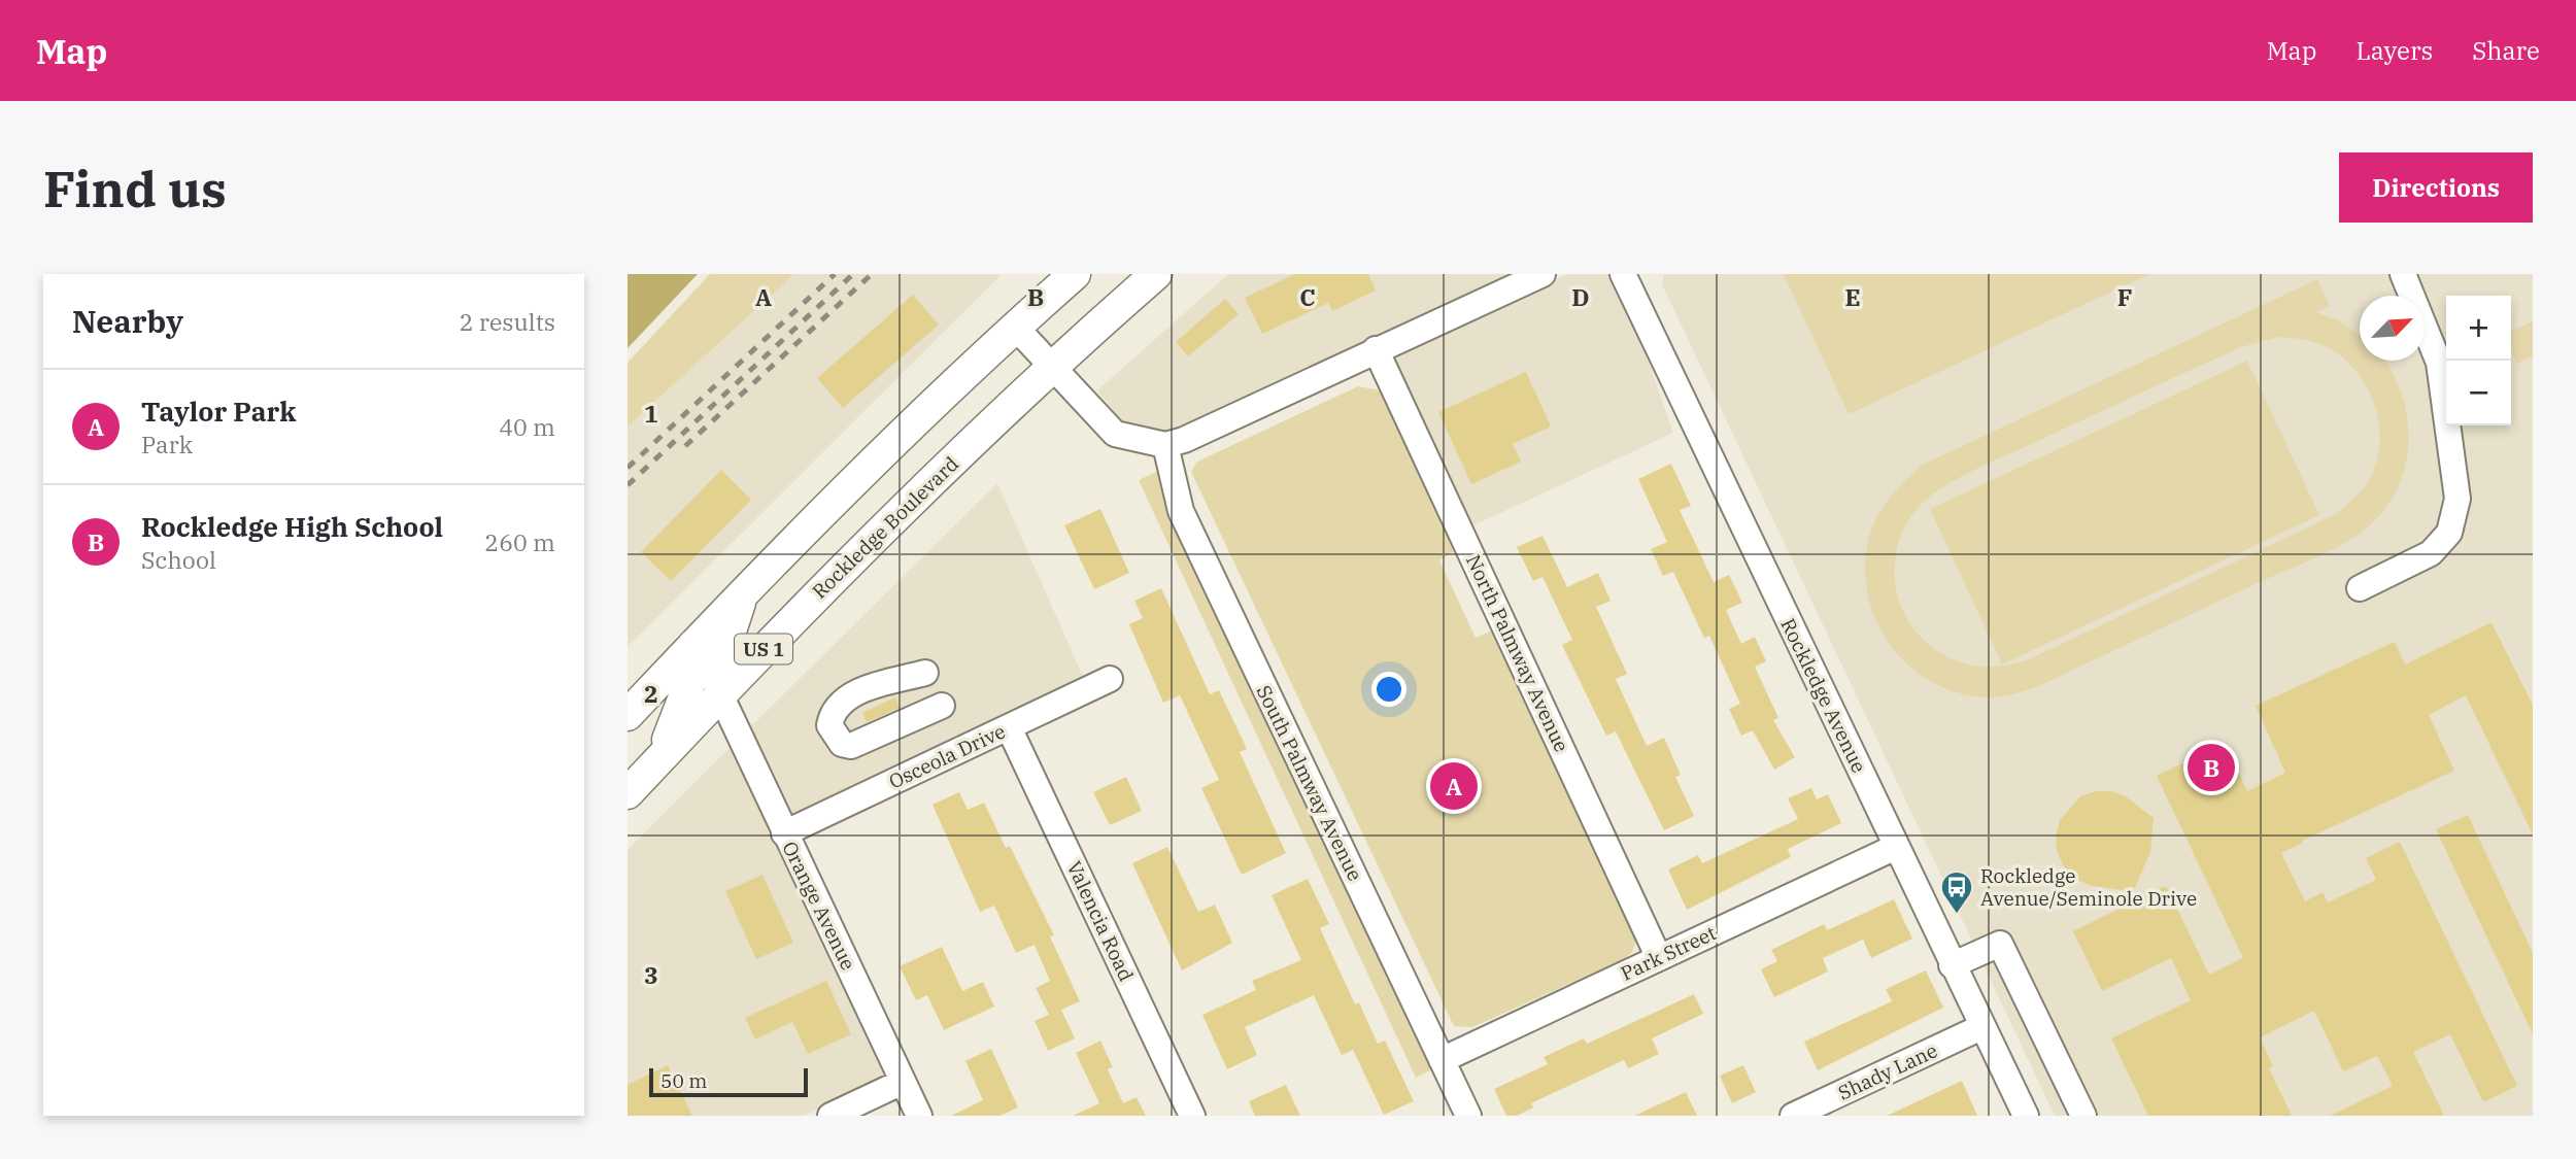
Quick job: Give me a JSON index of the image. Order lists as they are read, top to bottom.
{
  "streets": {
    "main road": ["Rockledge Boulevard", "US 1"],
    "street": [
      "North Palmway Avenue",
      "Rockledge Avenue",
      "Osceola Drive",
      "South Palmway Avenue",
      "Orange Avenue",
      "Valencia Road",
      "Park Street",
      "Shady Lane"
    ]
  },
  "crossings": [
    ["Rockledge Boulevard", "Orange Avenue"],
    ["North Palmway Avenue", "Park Street"],
    ["Rockledge Avenue", "Park Street"],
    ["Rockledge Avenue", "Shady Lane"],
    ["Osceola Drive", "Orange Avenue"],
    ["Osceola Drive", "Valencia Road"],
    ["South Palmway Avenue", "Park Street"]
  ],
  "places": {
    "bus stop": ["Rockledge Avenue/Seminole Drive"]
  },
  "scale_bar": "50 m",
  "north": "top right",
  "page": {
    "header": "Map",
    "nav": ["Map", "Layers", "Share"],
    "buttons": "Directions",
    "title": "Find us",
    "heading": ["Nearby", "2 results"],
    "map_buttons": ["+", "−"],
    "list": [
      {
        "mark": "A",
        "name": "Taylor Park",
        "note": "Park",
        "value": "40 m"
      },
      {
        "mark": "B",
        "name": "Rockledge High School",
        "note": "School",
        "value": "260 m"
      }
    ],
    "pins": ["B", "A"],
    "scale": "50 m"
  },
  "grid": {
    "columns": [
      "A",
      "B",
      "C",
      "D",
      "E",
      "F"
    ],
    "rows": ["1", "2", "3"]
  }
}
